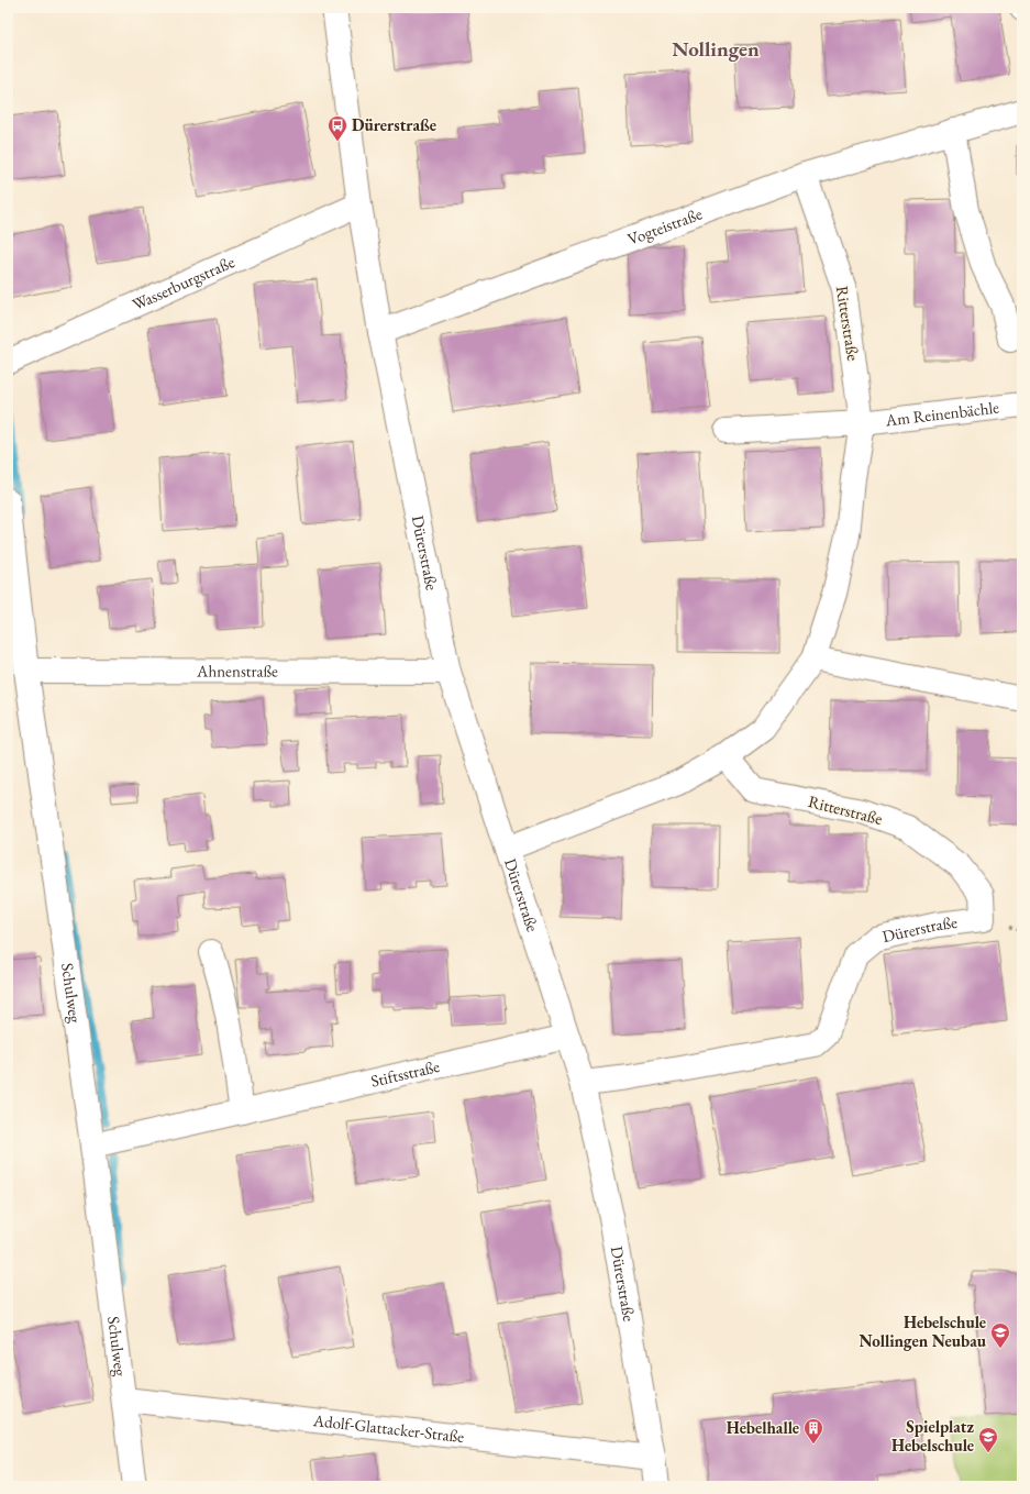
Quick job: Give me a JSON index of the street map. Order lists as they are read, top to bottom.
{
  "streets": {
    "street": [
      "Vogteistraße",
      "Wasserburgstraße",
      "Ritterstraße",
      "Am Reinenbächle",
      "Dürerstraße",
      "Ahnenstraße",
      "Schulweg",
      "Stiftsstraße",
      "Adolf-Glattacker-Straße"
    ]
  },
  "crossings": [
    ["Vogteistraße", "Ritterstraße"],
    ["Vogteistraße", "Dürerstraße"],
    ["Wasserburgstraße", "Dürerstraße"],
    ["Ritterstraße", "Am Reinenbächle"],
    ["Ritterstraße", "Dürerstraße"],
    ["Dürerstraße", "Ahnenstraße"],
    ["Dürerstraße", "Stiftsstraße"],
    ["Dürerstraße", "Adolf-Glattacker-Straße"],
    ["Ahnenstraße", "Schulweg"],
    ["Schulweg", "Stiftsstraße"],
    ["Schulweg", "Adolf-Glattacker-Straße"]
  ],
  "districts": ["Nollingen"],
  "places": {
    "bus stop": ["Dürerstraße"],
    "school or university": ["Hebelschule Nollingen Neubau", "Spielplatz Hebelschule"],
    "building": ["Hebelhalle"]
  }
}
